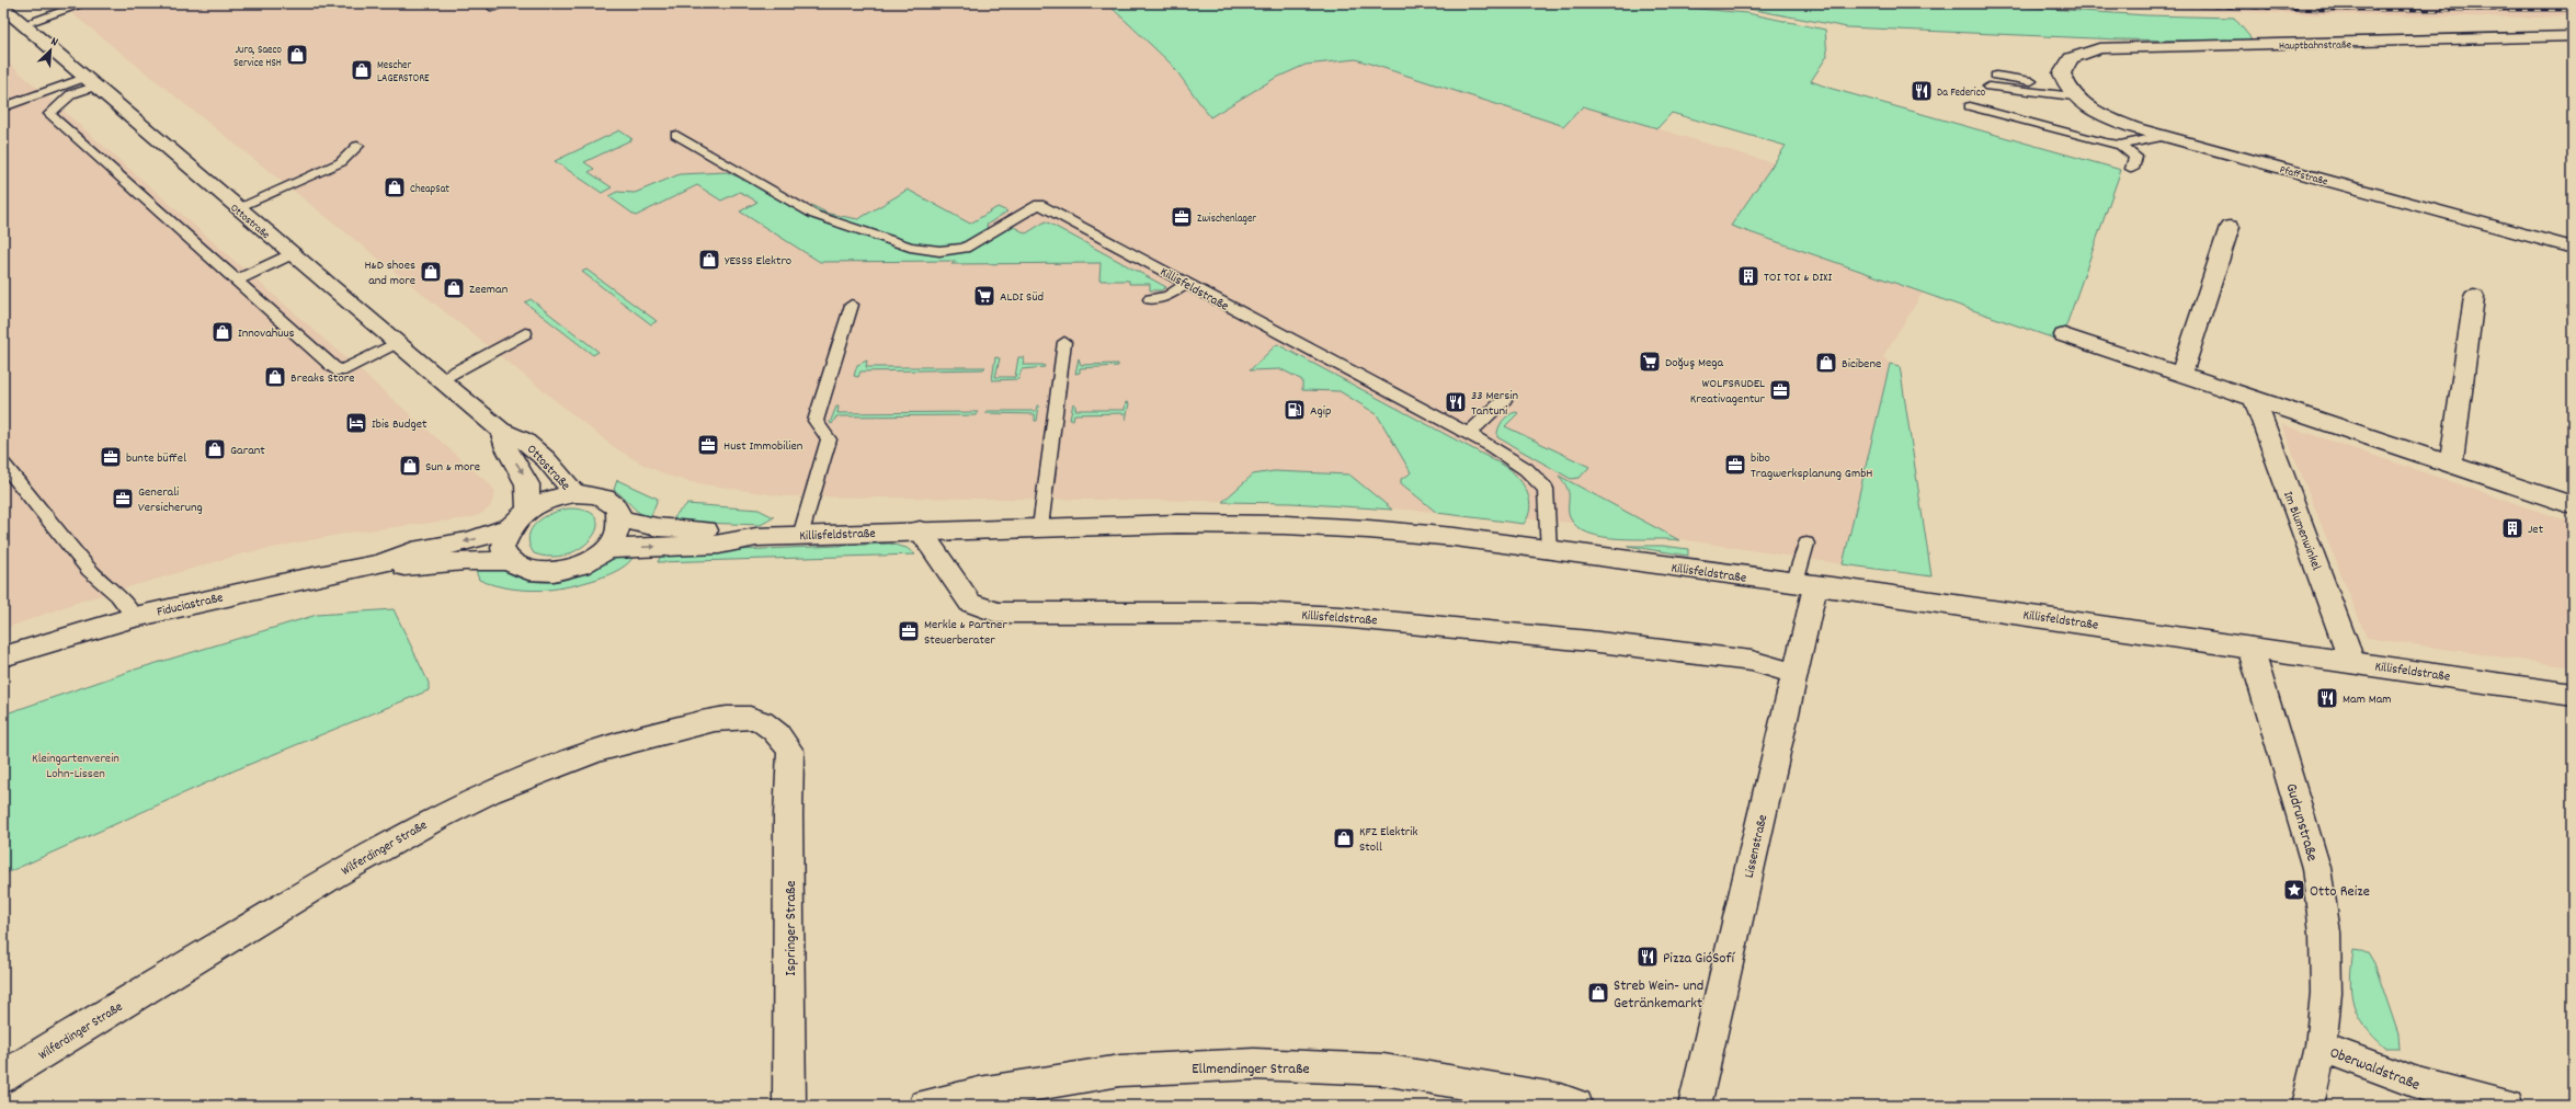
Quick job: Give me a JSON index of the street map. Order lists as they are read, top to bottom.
{
  "streets": {
    "street": [
      "Hauptbahnstraße",
      "Pfaffstraße",
      "Ottostraße",
      "Killisfeldstraße",
      "Im Blumenwinkel",
      "Fiduciastraße",
      "Gudrunstraße",
      "Lissenstraße",
      "Wilferdinger Straße",
      "Ispringer Straße",
      "Ellmendinger Straße",
      "Oberwaldstraße"
    ]
  },
  "crossings": [
    ["Hauptbahnstraße", "Pfaffstraße"],
    ["Ottostraße", "Killisfeldstraße"],
    ["Ottostraße", "Fiduciastraße"],
    ["Killisfeldstraße", "Im Blumenwinkel"],
    ["Killisfeldstraße", "Fiduciastraße"],
    ["Killisfeldstraße", "Gudrunstraße"],
    ["Killisfeldstraße", "Lissenstraße"],
    ["Gudrunstraße", "Oberwaldstraße"],
    ["Wilferdinger Straße", "Ispringer Straße"]
  ],
  "parks": ["Kleingartenverein Lohn-Lissen"],
  "places": {
    "shop": [
      "Jura, Saeco Service HSH",
      "Mescher LAGERSTORE",
      "CheapSat",
      "YESSS Elektro",
      "H&D shoes and more",
      "Zeeman",
      "Innovahuus",
      "Bicibene",
      "Breaks Store",
      "Garant",
      "Sun & more",
      "KFZ Elektrik Stoll",
      "Streb Wein- und Getränkemarkt"
    ],
    "restaurant": [
      "Da Federico",
      "33 Mersin Tantuni",
      "Mam Mam",
      "Pizza GióSofí"
    ],
    "office": [
      "Zwischenlager",
      "WOLFSRUDEL Kreativagentur",
      "Hust Immobilien",
      "bunte büffel",
      "bibo Tragwerksplanung GmbH",
      "Generali Versicherung",
      "Merkle & Partner Steuerberater"
    ],
    "building": ["TOI TOI & DIXI", "Jet"],
    "supermarket": ["ALDI Süd", "Doğuş Mega"],
    "fuel station": ["Agip"],
    "hotel": ["Ibis Budget"],
    "place": ["Otto Reize"]
  },
  "north": "top right"
}
